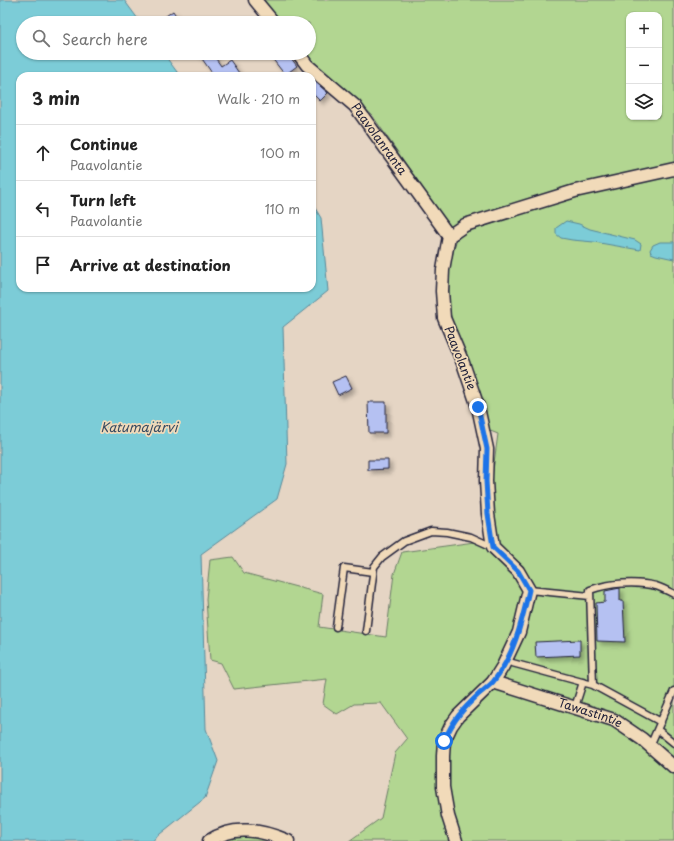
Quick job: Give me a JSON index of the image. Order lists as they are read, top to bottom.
{
  "streets": {
    "street": ["Paavolanranta", "Paavolantie", "Tawastintie"]
  },
  "crossings": [
    ["Paavolanranta", "Paavolantie"]
  ],
  "water": ["Katumajärvi"],
  "page": {
    "map_buttons": ["+", "−"],
    "search": "Search here",
    "heading": ["3 min", "Walk · 210 m"],
    "list": [
      ["Continue", "Paavolantie", "100 m"],
      ["Turn left", "Paavolantie", "110 m"],
      "Arrive at destination"
    ]
  }
}
